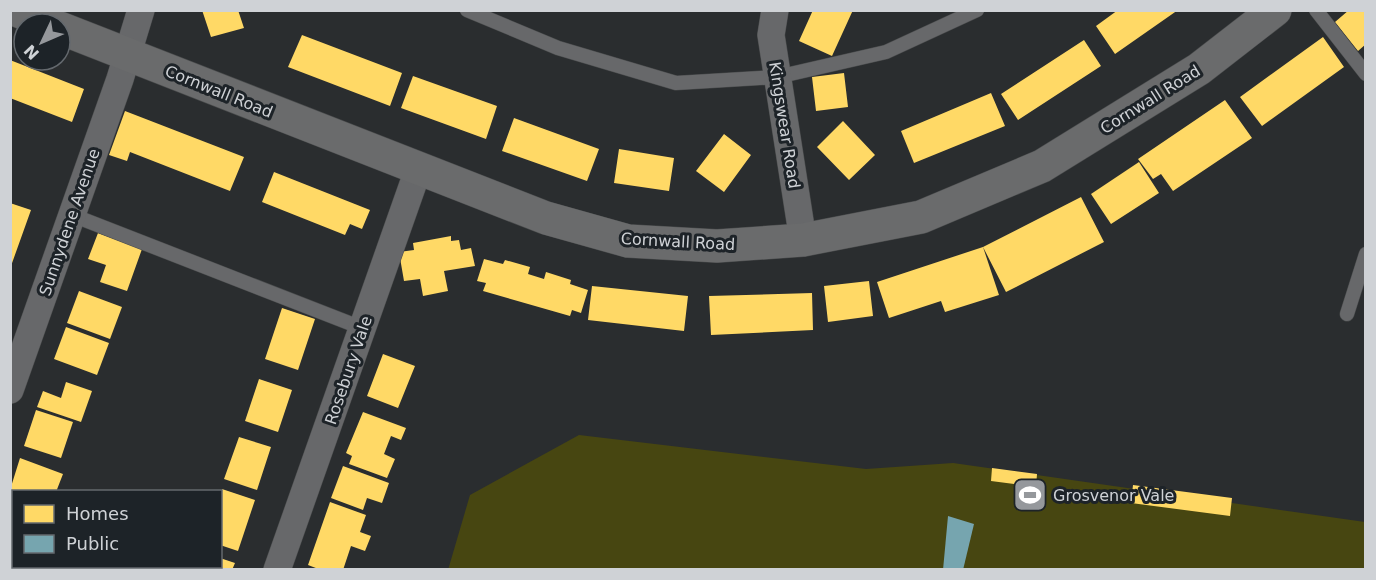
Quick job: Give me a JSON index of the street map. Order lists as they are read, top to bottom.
{
  "streets": {
    "street": [
      "Cornwall Road",
      "Kingswear Road",
      "Sunnydene Avenue",
      "Rosebury Vale"
    ]
  },
  "crossings": [
    ["Cornwall Road", "Kingswear Road"],
    ["Cornwall Road", "Sunnydene Avenue"],
    ["Cornwall Road", "Rosebury Vale"]
  ],
  "places": {
    "sports": ["Grosvenor Vale"]
  },
  "legend": ["Homes", "Public"],
  "north": "bottom left"
}
